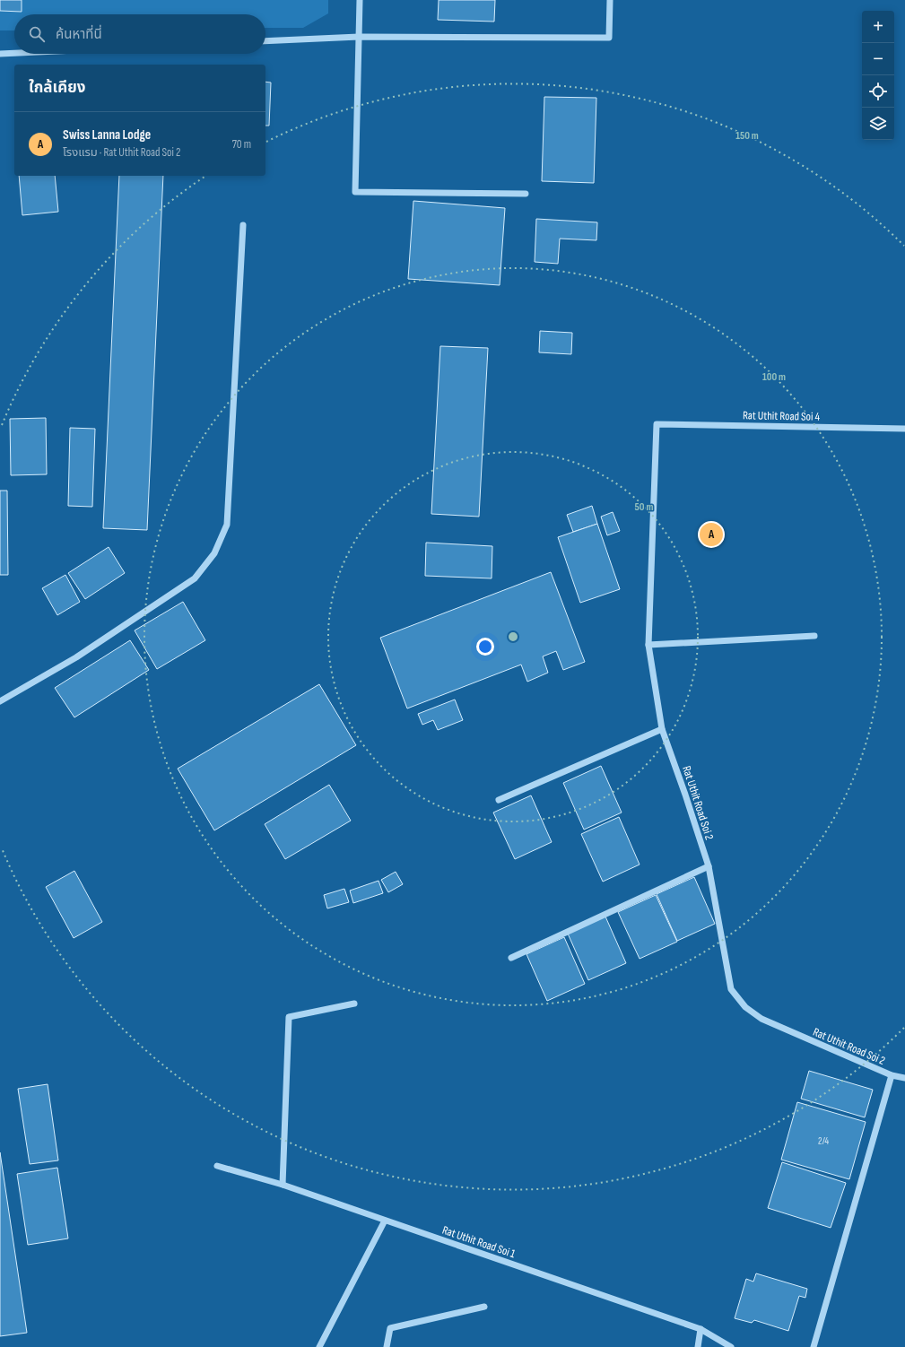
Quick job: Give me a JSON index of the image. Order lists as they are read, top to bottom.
{
  "streets": {
    "street": ["Rat Uthit Road Soi 4", "Rat Uthit Road Soi 2", "Rat Uthit Road Soi 1"]
  },
  "crossings": [
    ["Rat Uthit Road Soi 4", "Rat Uthit Road Soi 2"]
  ],
  "house_numbers": ["2/4"],
  "page": {
    "map_buttons": ["+", "−"],
    "search": "ค้นหาที่นี่",
    "heading": "ใกล้เคียง",
    "list": [
      {
        "mark": "A",
        "name": "Swiss Lanna Lodge",
        "note": "โรงแรม · Rat Uthit Road Soi 2",
        "value": "70 m"
      }
    ],
    "pins": "A"
  },
  "rings": ["150 m", "100 m", "50 m"]
}
